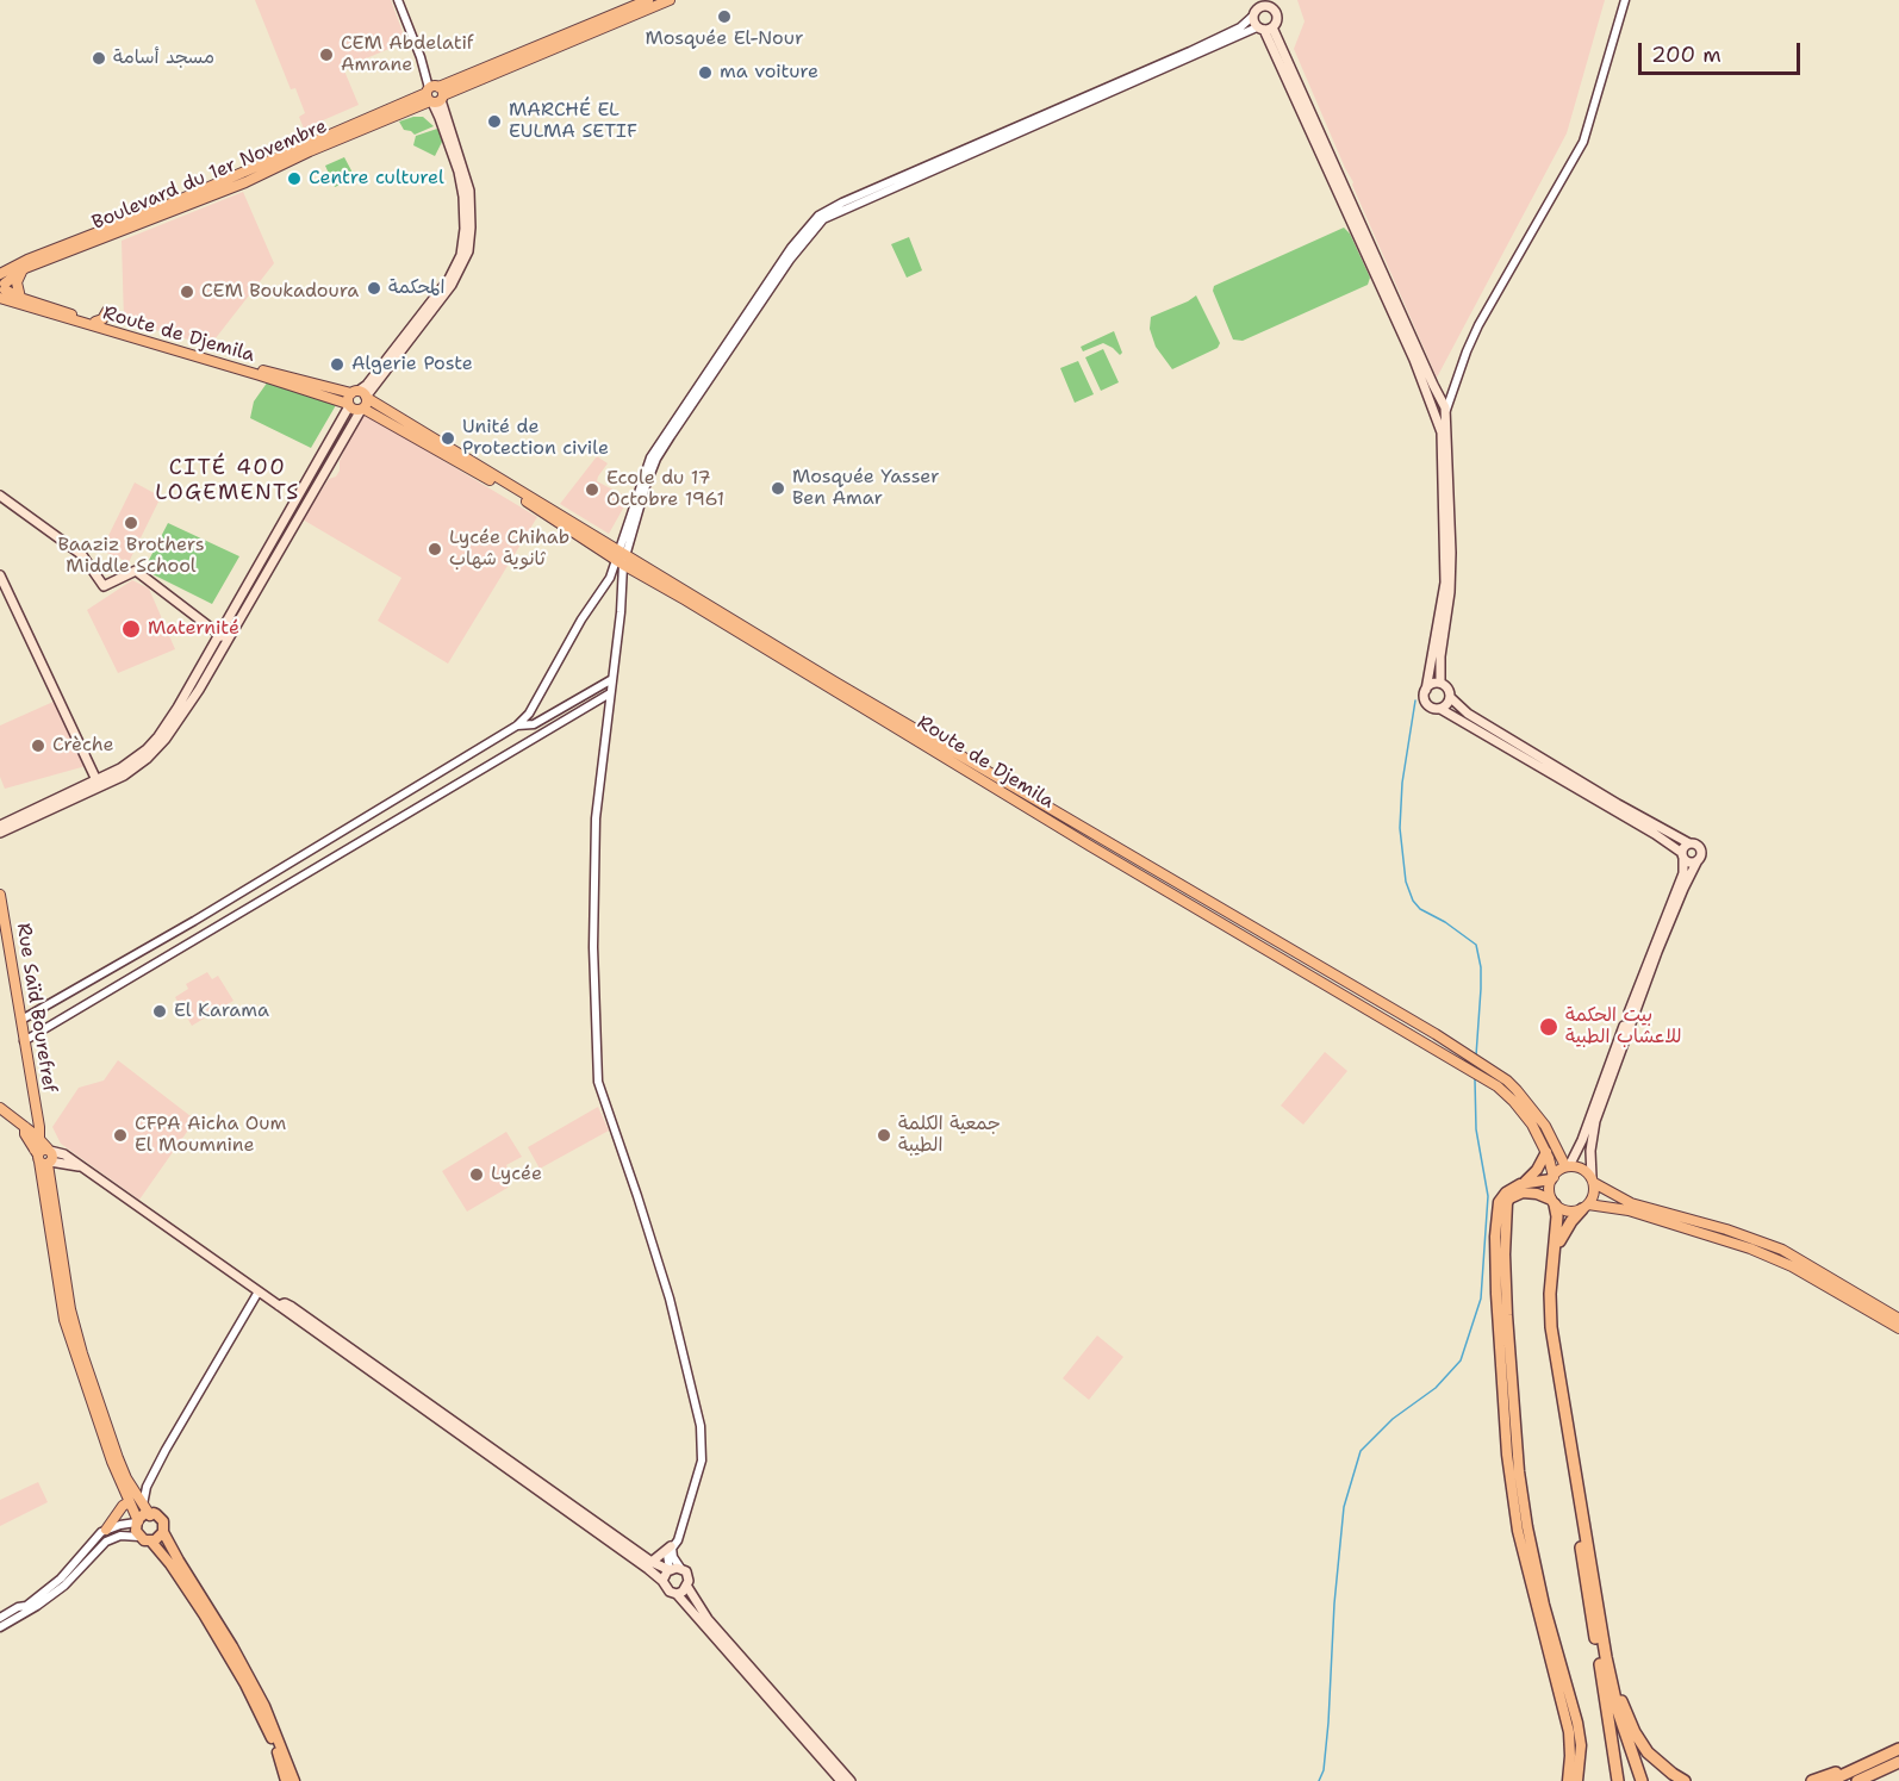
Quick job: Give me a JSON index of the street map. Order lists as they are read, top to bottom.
{
  "streets": {
    "main road": ["Boulevard du 1er Novembre", "Route de Djemila", "Rue Saïd Bourefref"]
  },
  "crossings": [
    ["Boulevard du 1er Novembre", "Route de Djemila"]
  ],
  "districts": ["CITÉ 400 LOGEMENTS"],
  "places": [
    "Mosquée El-Nour",
    "CEM Abdelatif Amrane",
    "مسجد أسامة",
    "ma voiture",
    "MARCHÉ EL EULMA SETIF",
    "Centre culturel",
    "المحكمة",
    "CEM Boukadoura",
    "Algerie Poste",
    "Unité de Protection civile",
    "Mosquée Yasser Ben Amar",
    "Ecole du 17 Octobre 1961",
    "Baaziz Brothers Middle School",
    "Lycée Chihab ثانوية شهاب",
    "Maternité",
    "Crèche",
    "El Karama",
    "بيت الحكمة للاعشاب الطبية",
    "CFPA Aicha Oum El Moumnine",
    "جمعية الكلمة الطيبة",
    "Lycée"
  ],
  "scale_bar": "200 m"
}
